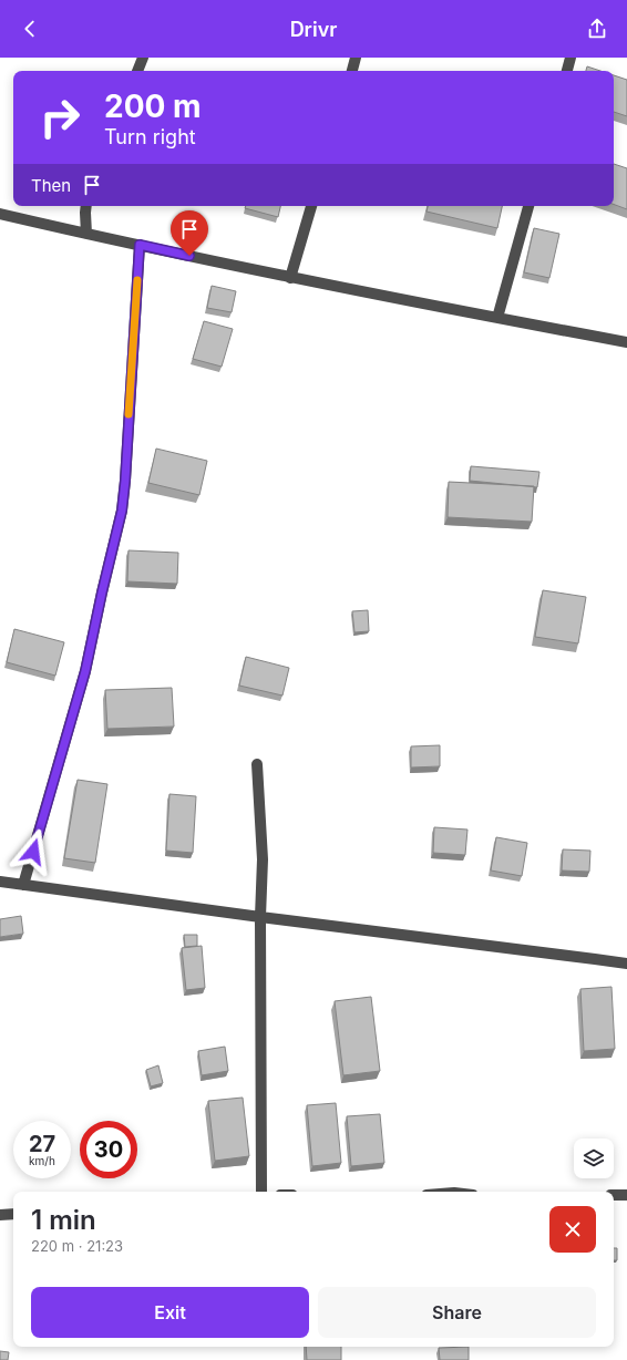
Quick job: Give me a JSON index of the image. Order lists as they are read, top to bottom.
{
  "page": {
    "header": "Drivr",
    "turn": ["200 m", "Turn right"],
    "then": "Then",
    "speed": "27 km/h",
    "limit": "30",
    "heading": ["1 min", "220 m · 21:23"],
    "buttons": ["Exit", "Share"]
  }
}
